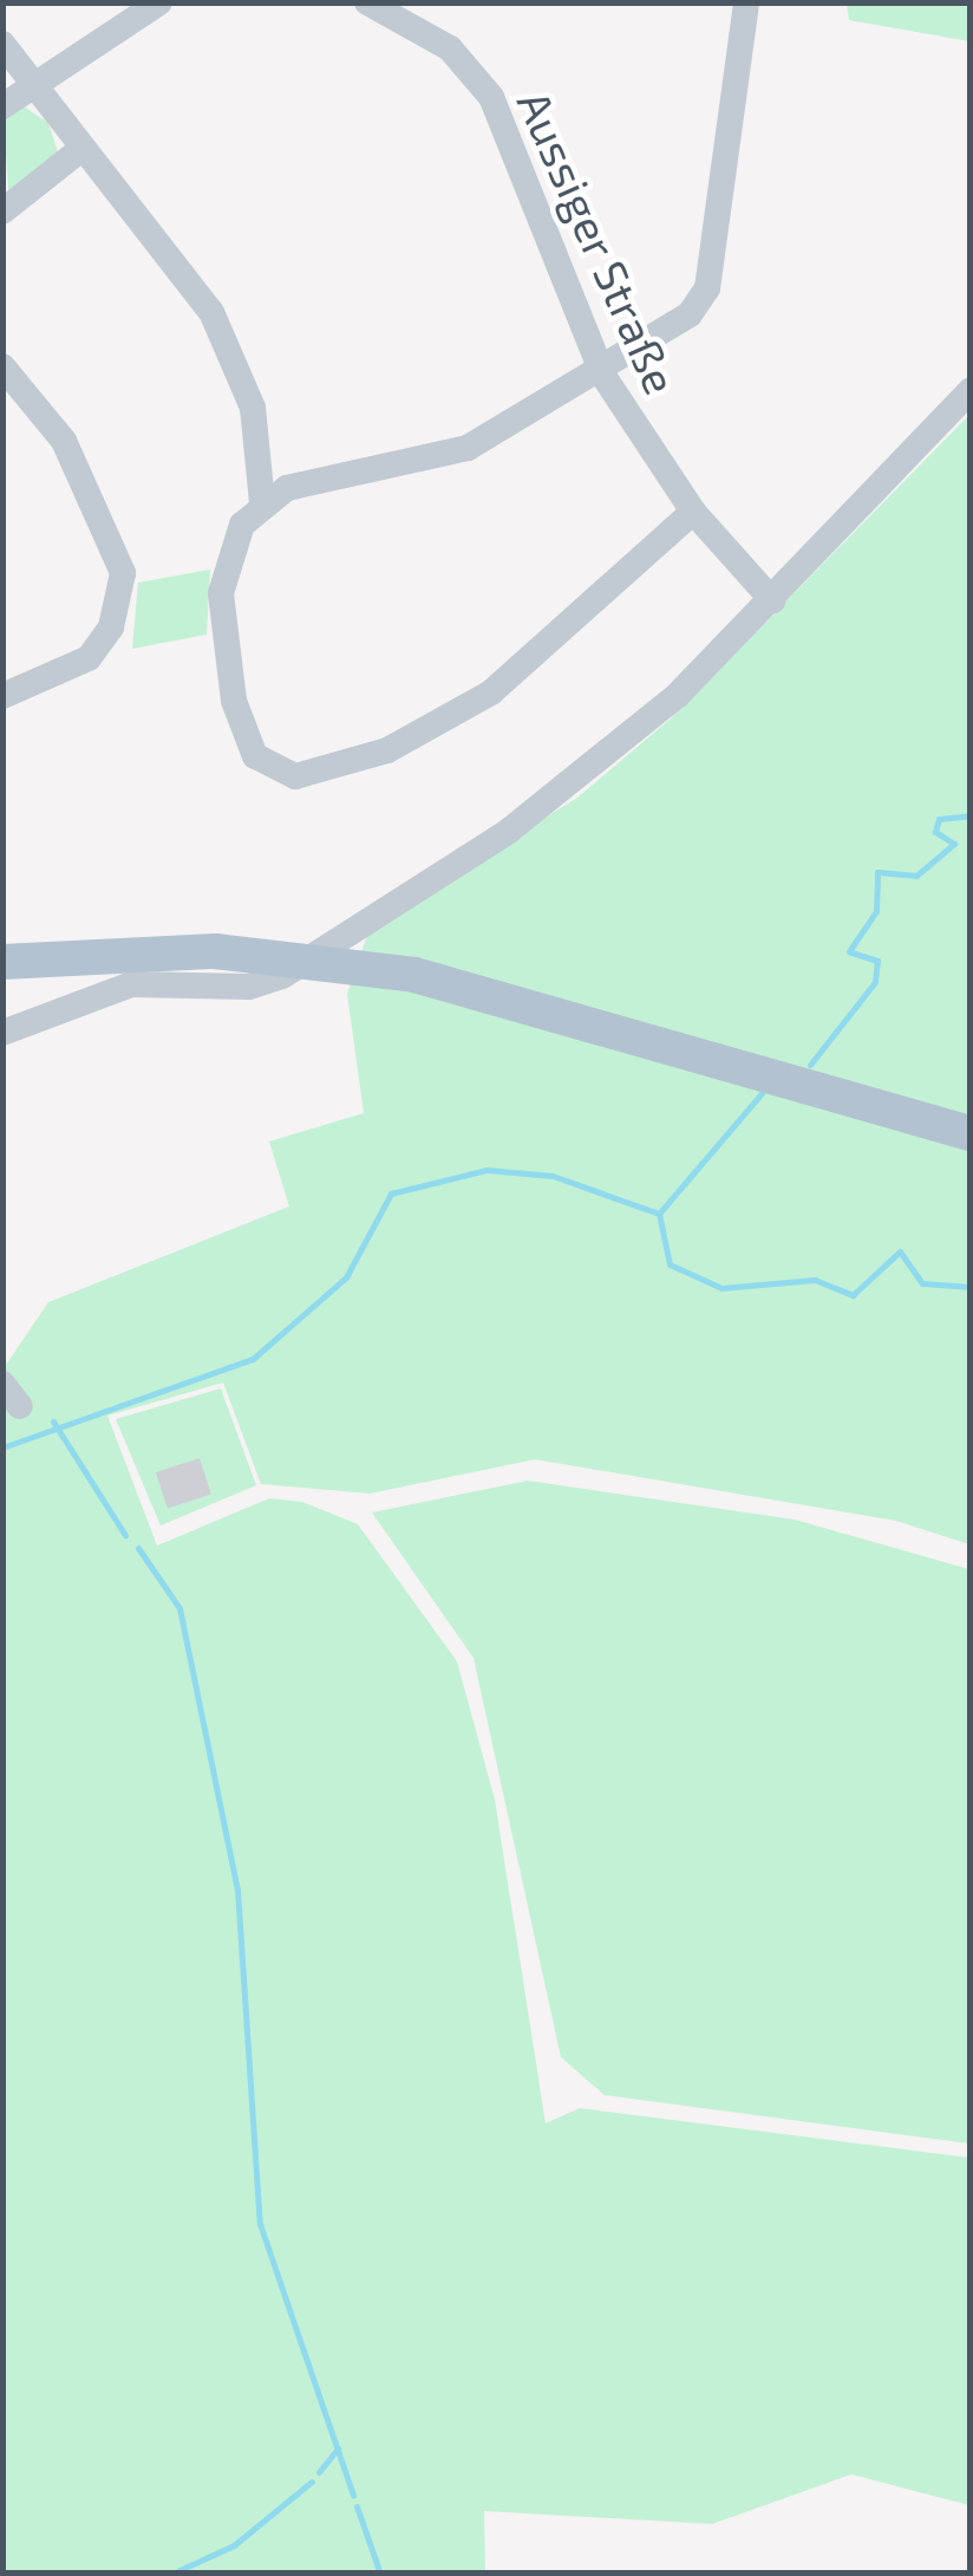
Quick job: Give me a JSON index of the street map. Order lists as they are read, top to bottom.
{
  "streets": {
    "street": ["Aussiger Straße"]
  }
}
